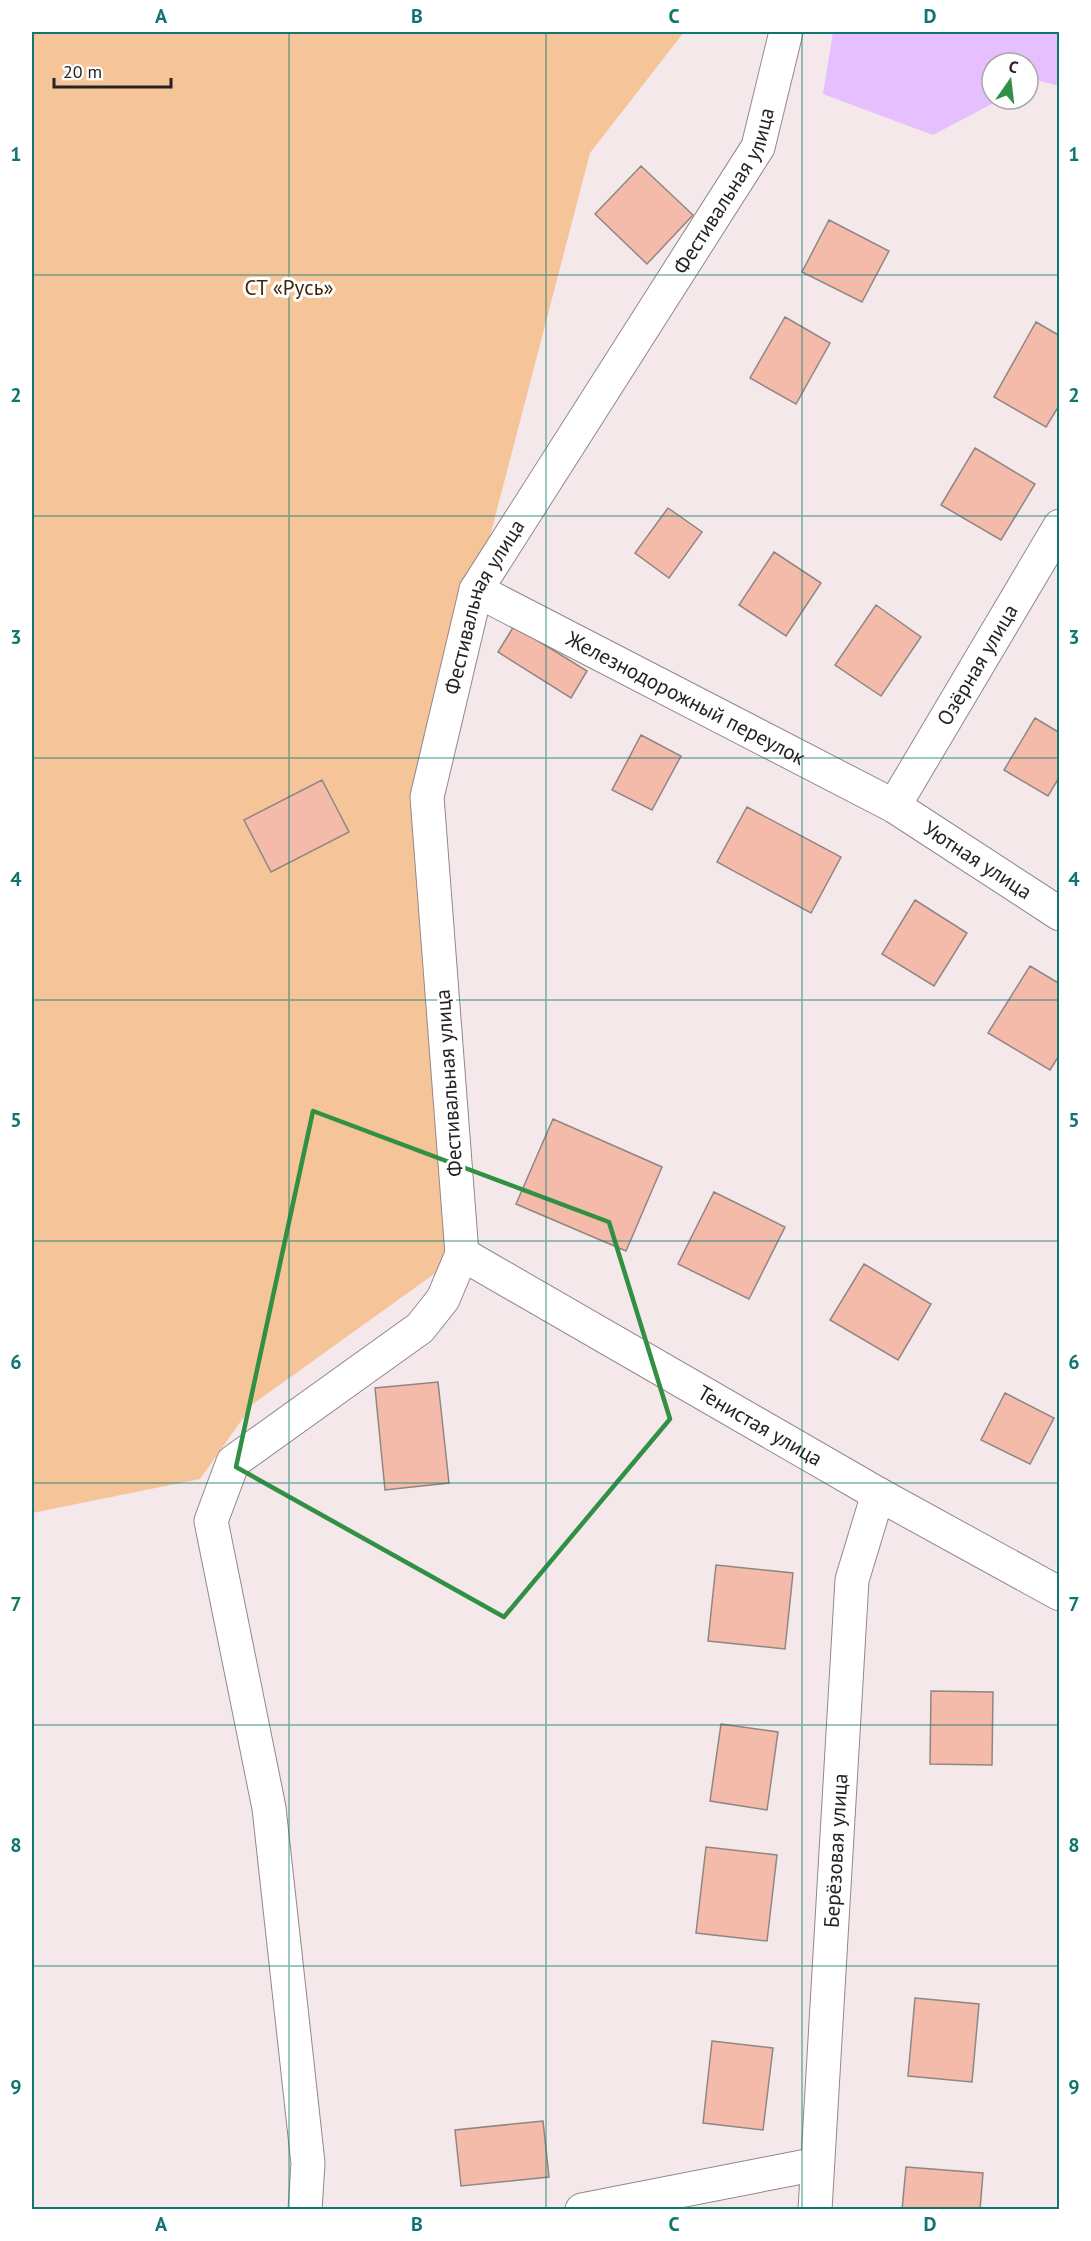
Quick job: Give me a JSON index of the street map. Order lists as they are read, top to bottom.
{
  "streets": {
    "street": [
      "Фестивальная улица",
      "Озёрная улица",
      "Железнодорожный переулок",
      "Уютная улица",
      "Тенистая улица",
      "Берёзовая улица"
    ]
  },
  "crossings": [
    ["Фестивальная улица", "Железнодорожный переулок"],
    ["Фестивальная улица", "Тенистая улица"],
    ["Озёрная улица", "Железнодорожный переулок"],
    ["Озёрная улица", "Уютная улица"],
    ["Железнодорожный переулок", "Уютная улица"],
    ["Тенистая улица", "Берёзовая улица"]
  ],
  "parks": ["СТ «Русь»"],
  "scale_bar": "20 m",
  "north": "top",
  "grid": {
    "columns": [
      "A",
      "B",
      "C",
      "D"
    ],
    "rows": [
      "1",
      "2",
      "3",
      "4",
      "5",
      "6",
      "7",
      "8",
      "9"
    ]
  }
}
